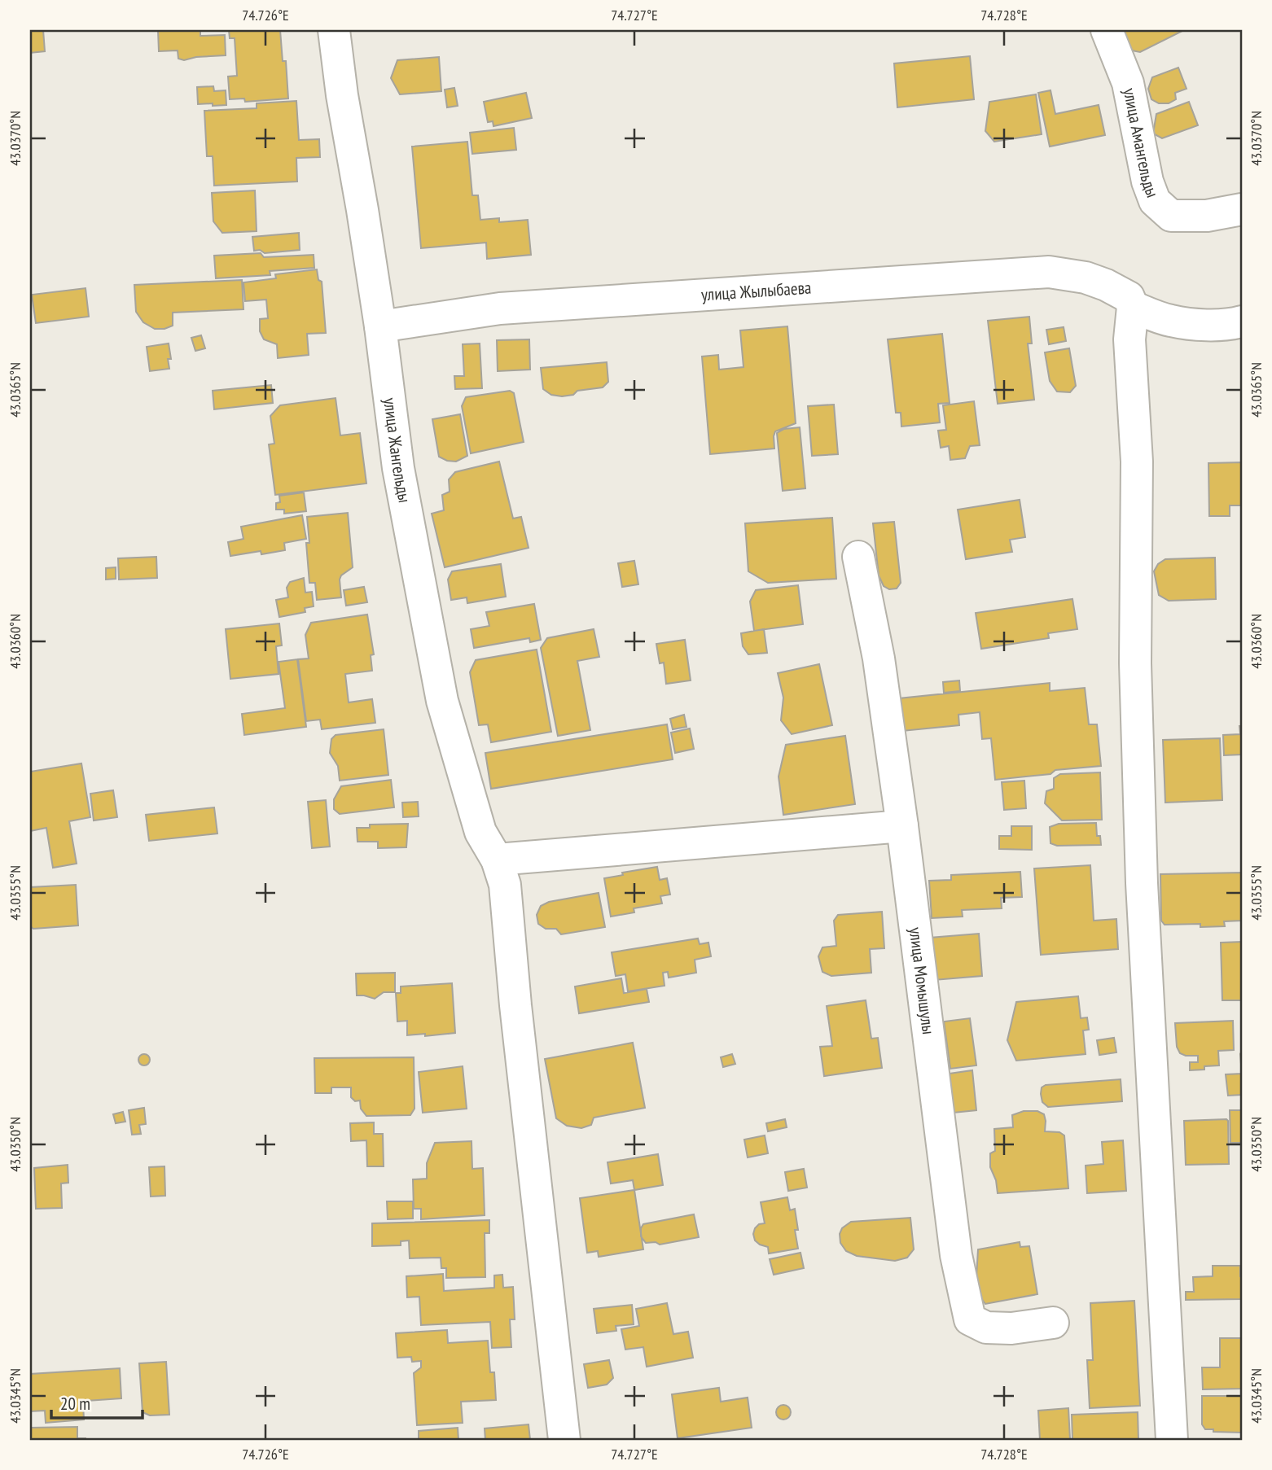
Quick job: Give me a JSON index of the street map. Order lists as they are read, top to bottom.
{
  "streets": {
    "street": [
      "улица Амангельды",
      "улица Жылыбаева",
      "улица Жангельды",
      "улица Момышулы"
    ]
  },
  "crossings": [
    ["улица Жылыбаева", "улица Жангельды"]
  ],
  "scale_bar": "20 m",
  "coordinates": [
    "74.726°E",
    "74.727°E",
    "74.728°E",
    "43.0370°N",
    "43.0365°N",
    "43.0360°N",
    "43.0355°N",
    "43.0350°N",
    "43.0345°N"
  ]
}
